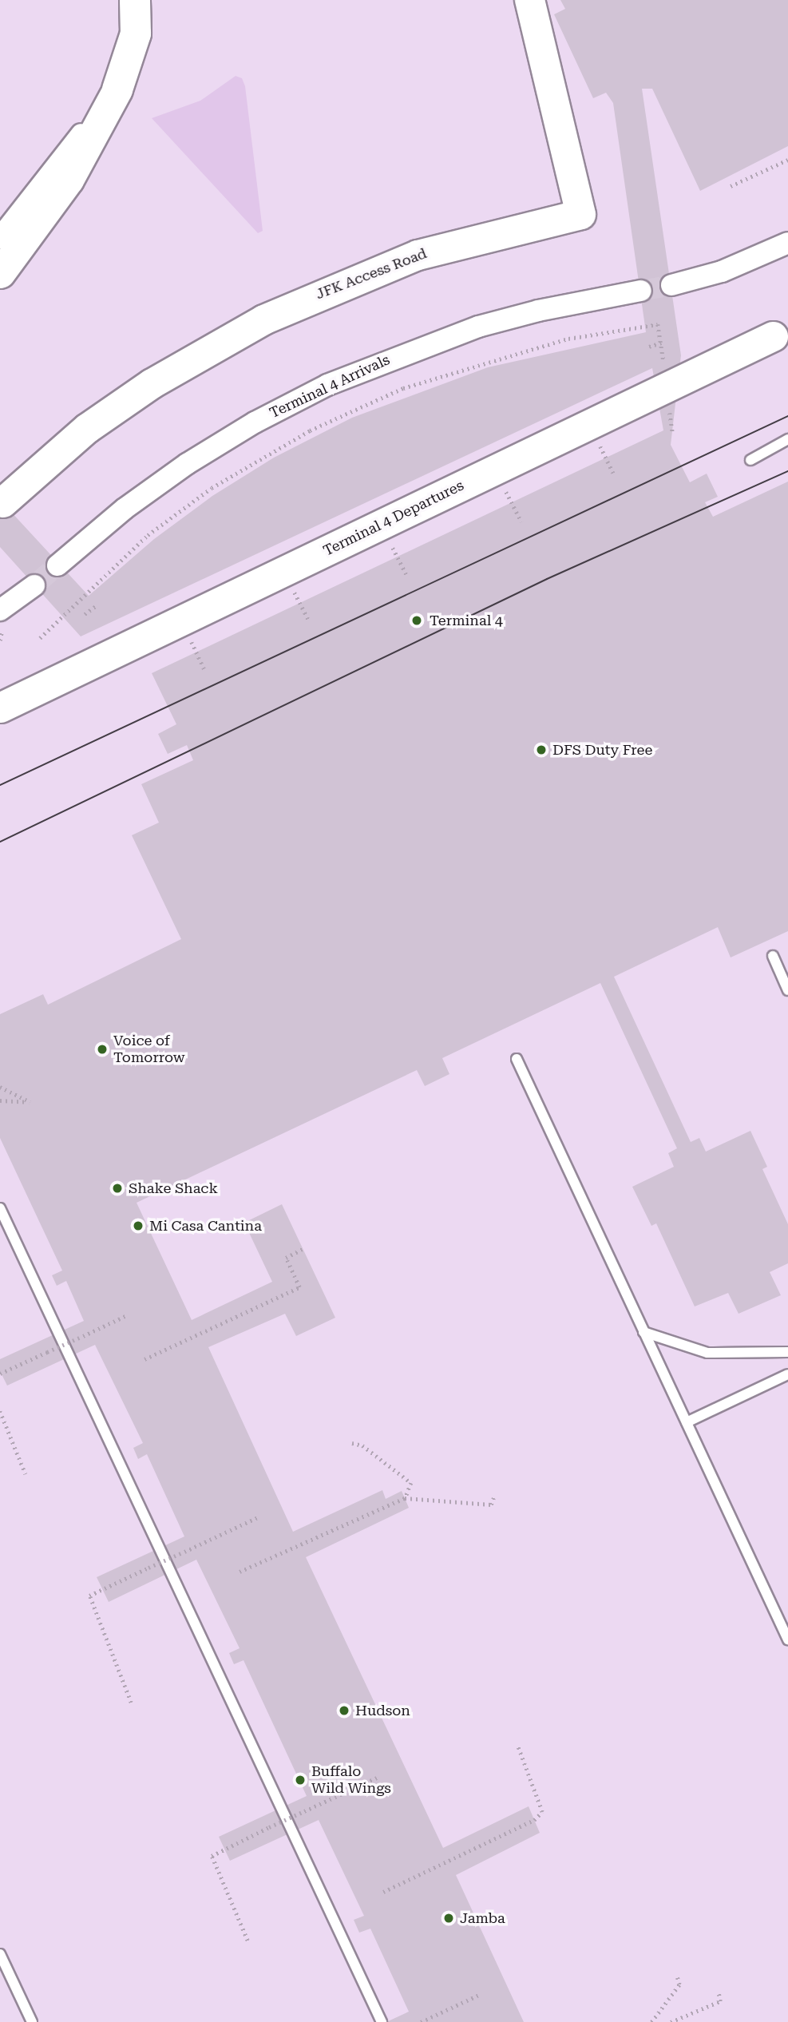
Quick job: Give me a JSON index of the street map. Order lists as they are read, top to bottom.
{
  "streets": {
    "street": ["JFK Access Road", "Terminal 4 Arrivals", "Terminal 4 Departures"]
  },
  "places": [
    "Terminal 4",
    "DFS Duty Free",
    "Voice of Tomorrow",
    "Shake Shack",
    "Mi Casa Cantina",
    "Hudson",
    "Buffalo Wild Wings",
    "Jamba"
  ]
}
